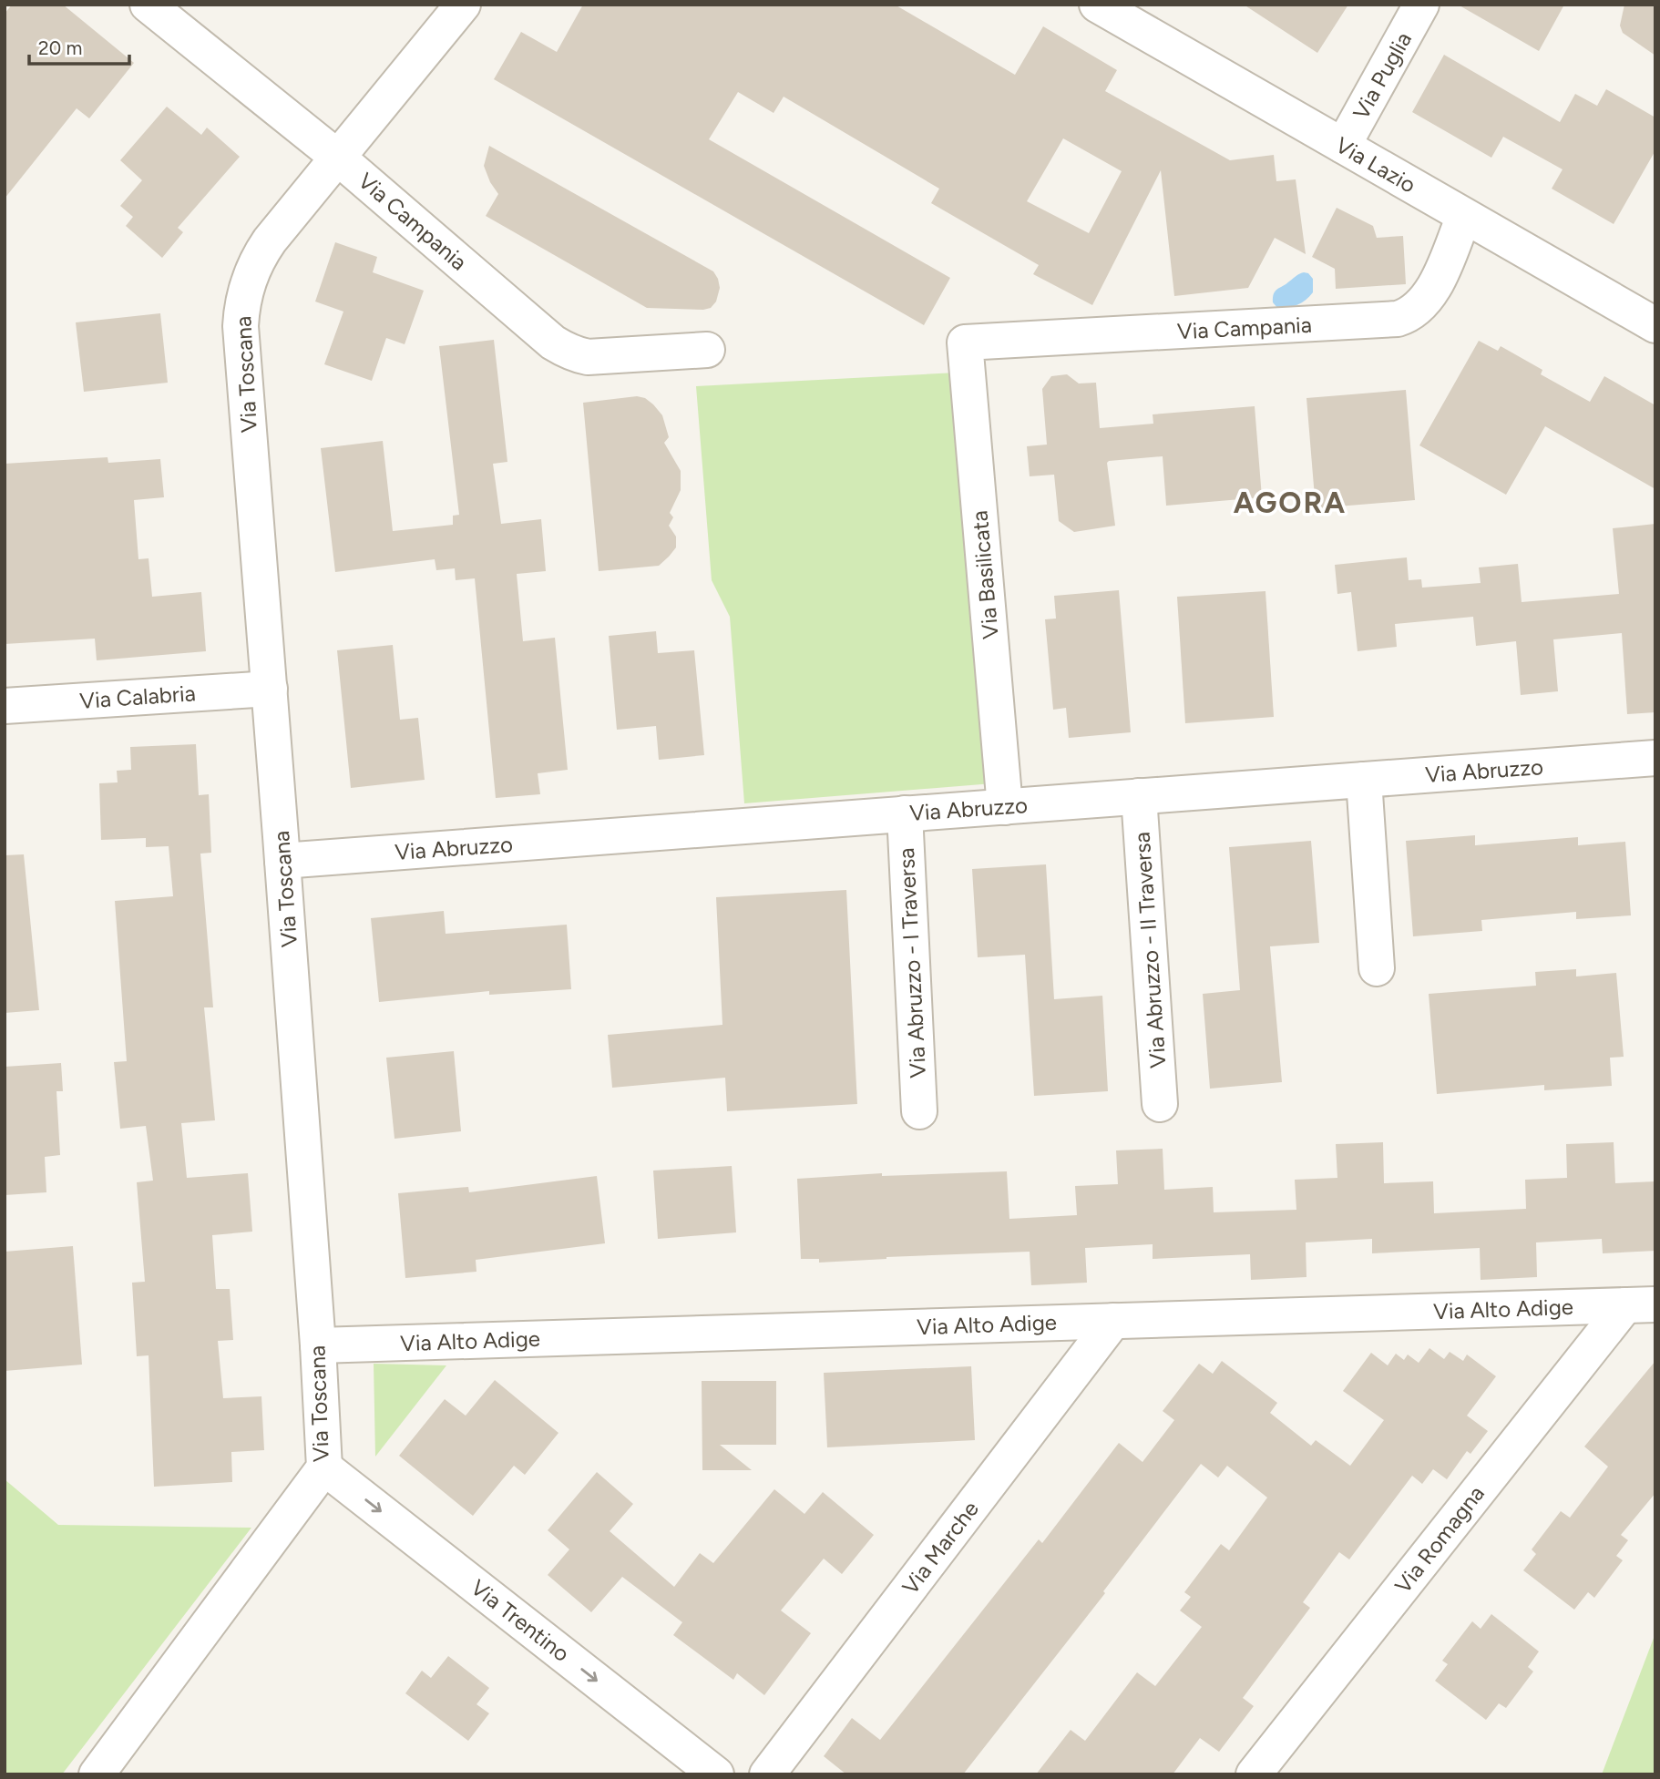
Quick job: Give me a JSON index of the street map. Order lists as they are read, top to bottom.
{
  "streets": {
    "street": [
      "Via Puglia",
      "Via Lazio",
      "Via Campania",
      "Via Toscana",
      "Via Basilicata",
      "Via Calabria",
      "Via Abruzzo",
      "Via Abruzzo - II Traversa",
      "Via Abruzzo - I Traversa",
      "Via Alto Adige",
      "Via Romagna",
      "Via Marche",
      "Via Trentino"
    ]
  },
  "crossings": [
    ["Via Puglia", "Via Lazio"],
    ["Via Lazio", "Via Campania"],
    ["Via Campania", "Via Toscana"],
    ["Via Campania", "Via Basilicata"],
    ["Via Toscana", "Via Calabria"],
    ["Via Toscana", "Via Abruzzo"],
    ["Via Toscana", "Via Alto Adige"],
    ["Via Toscana", "Via Trentino"],
    ["Via Basilicata", "Via Abruzzo"],
    ["Via Abruzzo", "Via Abruzzo - II Traversa"],
    ["Via Abruzzo", "Via Abruzzo - I Traversa"],
    ["Via Alto Adige", "Via Romagna"],
    ["Via Alto Adige", "Via Marche"]
  ],
  "one_way": ["Via Trentino"],
  "districts": ["AGORA"],
  "scale_bar": "20 m"
}
